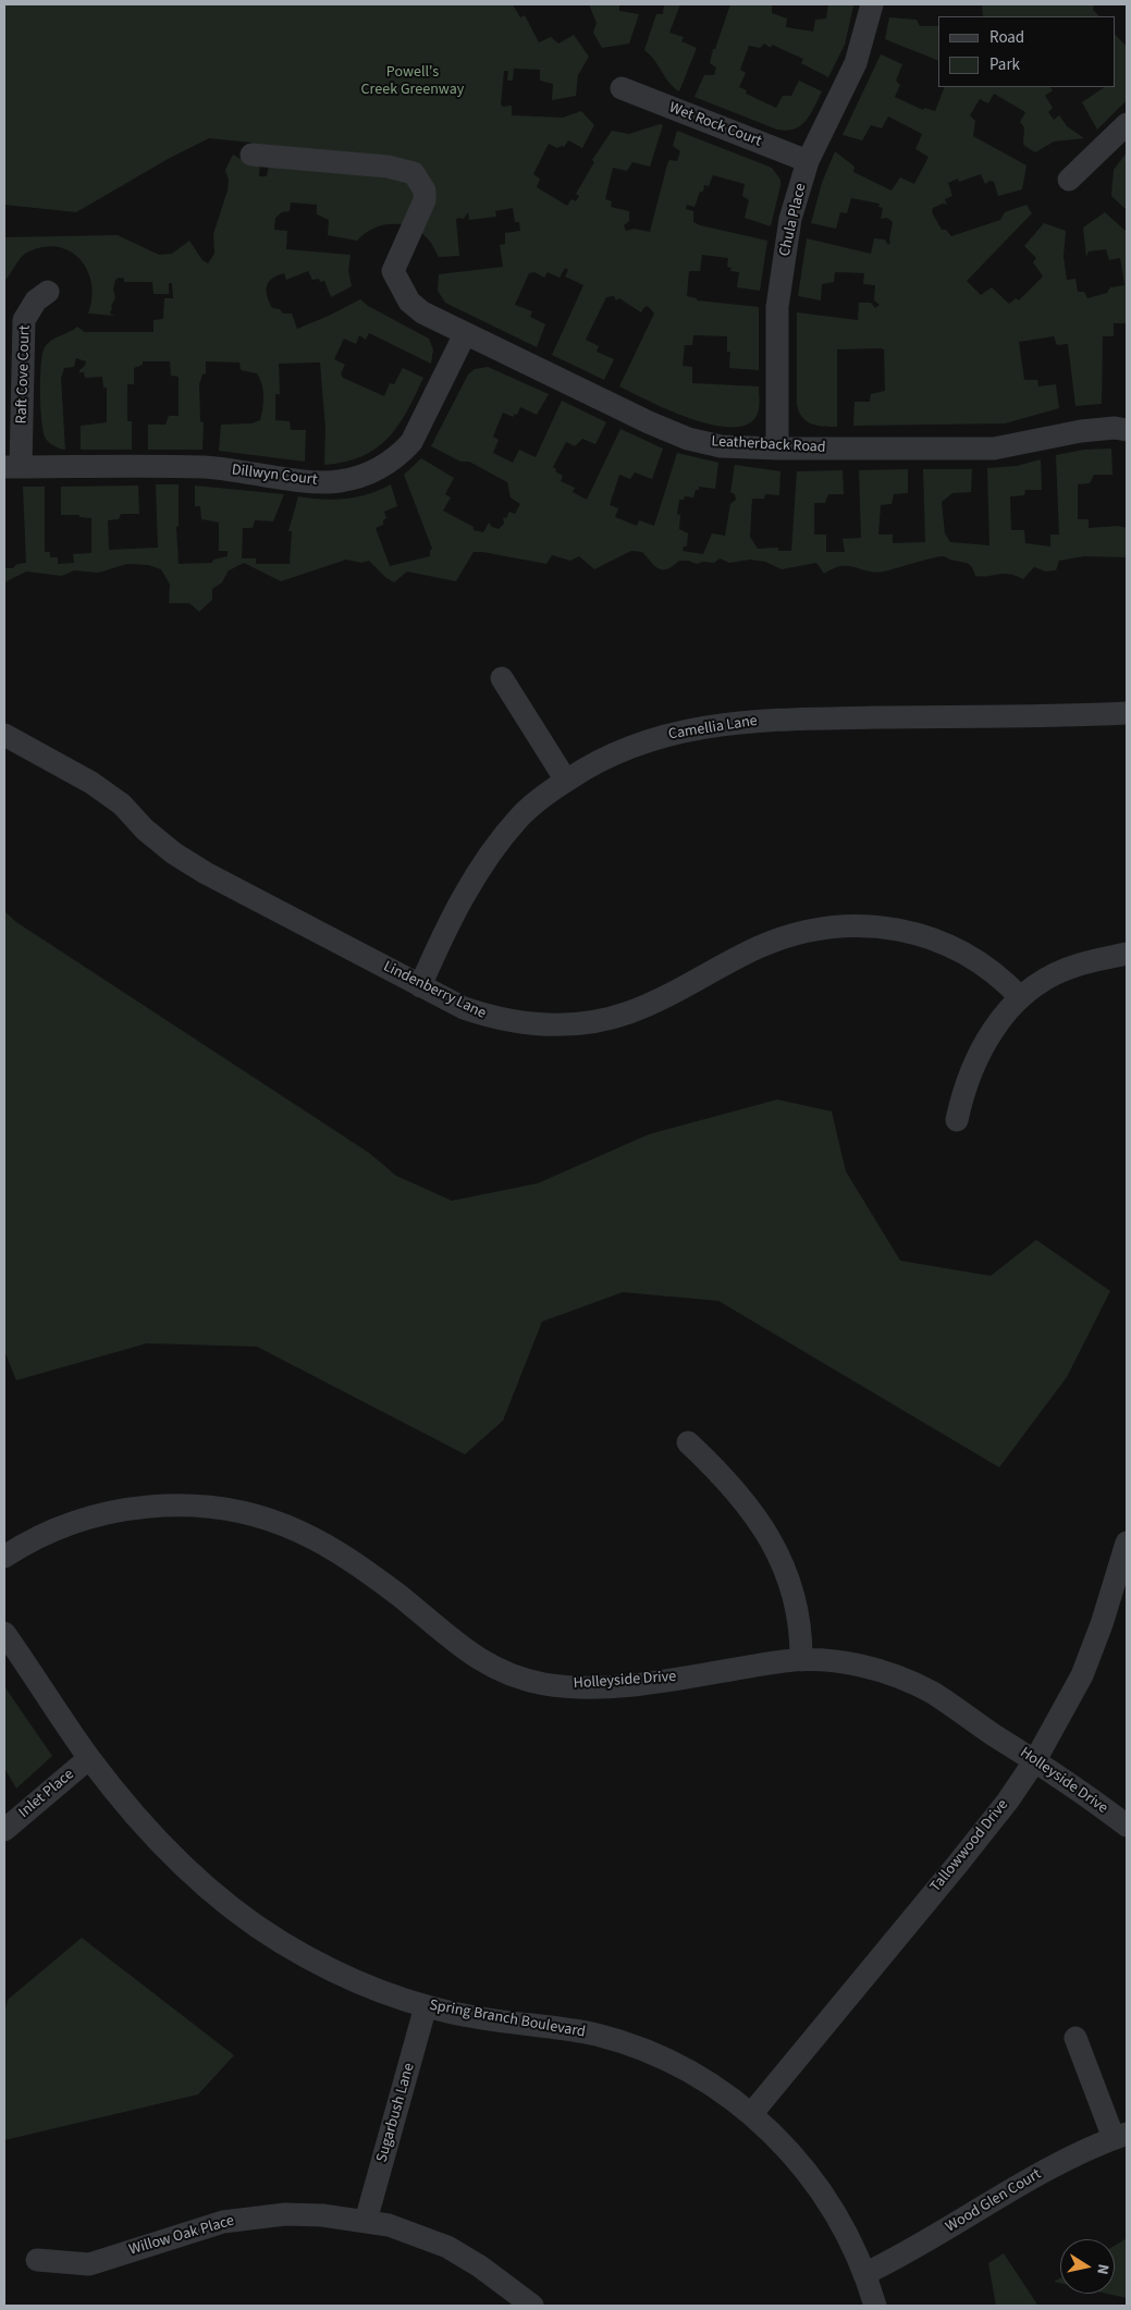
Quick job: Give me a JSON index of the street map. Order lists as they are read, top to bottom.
{
  "streets": {
    "street": [
      "Wet Rock Court",
      "Chula Place",
      "Raft Cove Court",
      "Leatherback Road",
      "Dillwyn Court",
      "Camellia Lane",
      "Lindenberry Lane",
      "Holleyside Drive",
      "Inlet Place",
      "Tallowwood Drive",
      "Spring Branch Boulevard",
      "Sugarbush Lane",
      "Wood Glen Court",
      "Willow Oak Place"
    ]
  },
  "crossings": [
    ["Wet Rock Court", "Chula Place"],
    ["Chula Place", "Leatherback Road"],
    ["Raft Cove Court", "Dillwyn Court"],
    ["Leatherback Road", "Dillwyn Court"],
    ["Camellia Lane", "Lindenberry Lane"],
    ["Holleyside Drive", "Tallowwood Drive"],
    ["Inlet Place", "Spring Branch Boulevard"],
    ["Tallowwood Drive", "Spring Branch Boulevard"],
    ["Spring Branch Boulevard", "Sugarbush Lane"],
    ["Spring Branch Boulevard", "Wood Glen Court"],
    ["Sugarbush Lane", "Willow Oak Place"]
  ],
  "parks": ["Powell's Creek Greenway"],
  "legend": ["Road", "Park"],
  "north": "right"
}
